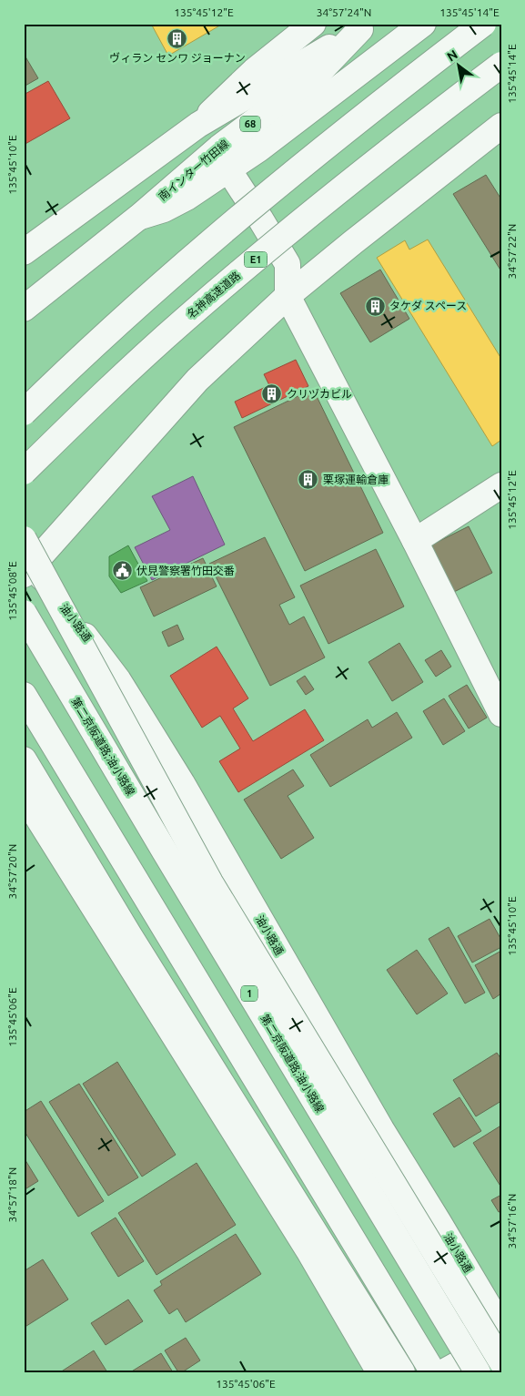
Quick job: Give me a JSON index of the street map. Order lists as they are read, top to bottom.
{
  "streets": {
    "main road": [
      "68",
      "南インター竹田線",
      "E1",
      "名神高速道路",
      "油小路通",
      "第二京阪道路;油小路線",
      "1"
    ]
  },
  "places": {
    "building": [
      "ヴィラン センワ ジョーナン",
      "タケダ スペース",
      "クリヅカビル",
      "栗塚運輸倉庫"
    ],
    "public building": ["伏見警察署竹田交番"]
  },
  "north": "top left",
  "coordinates": [
    "135°45'12\"E",
    "34°57'24\"N",
    "135°45'14\"E",
    "135°45'10\"E",
    "34°57'22\"N",
    "135°45'08\"E",
    "34°57'20\"N",
    "135°45'06\"E",
    "34°57'18\"N",
    "34°57'16\"N"
  ]
}
